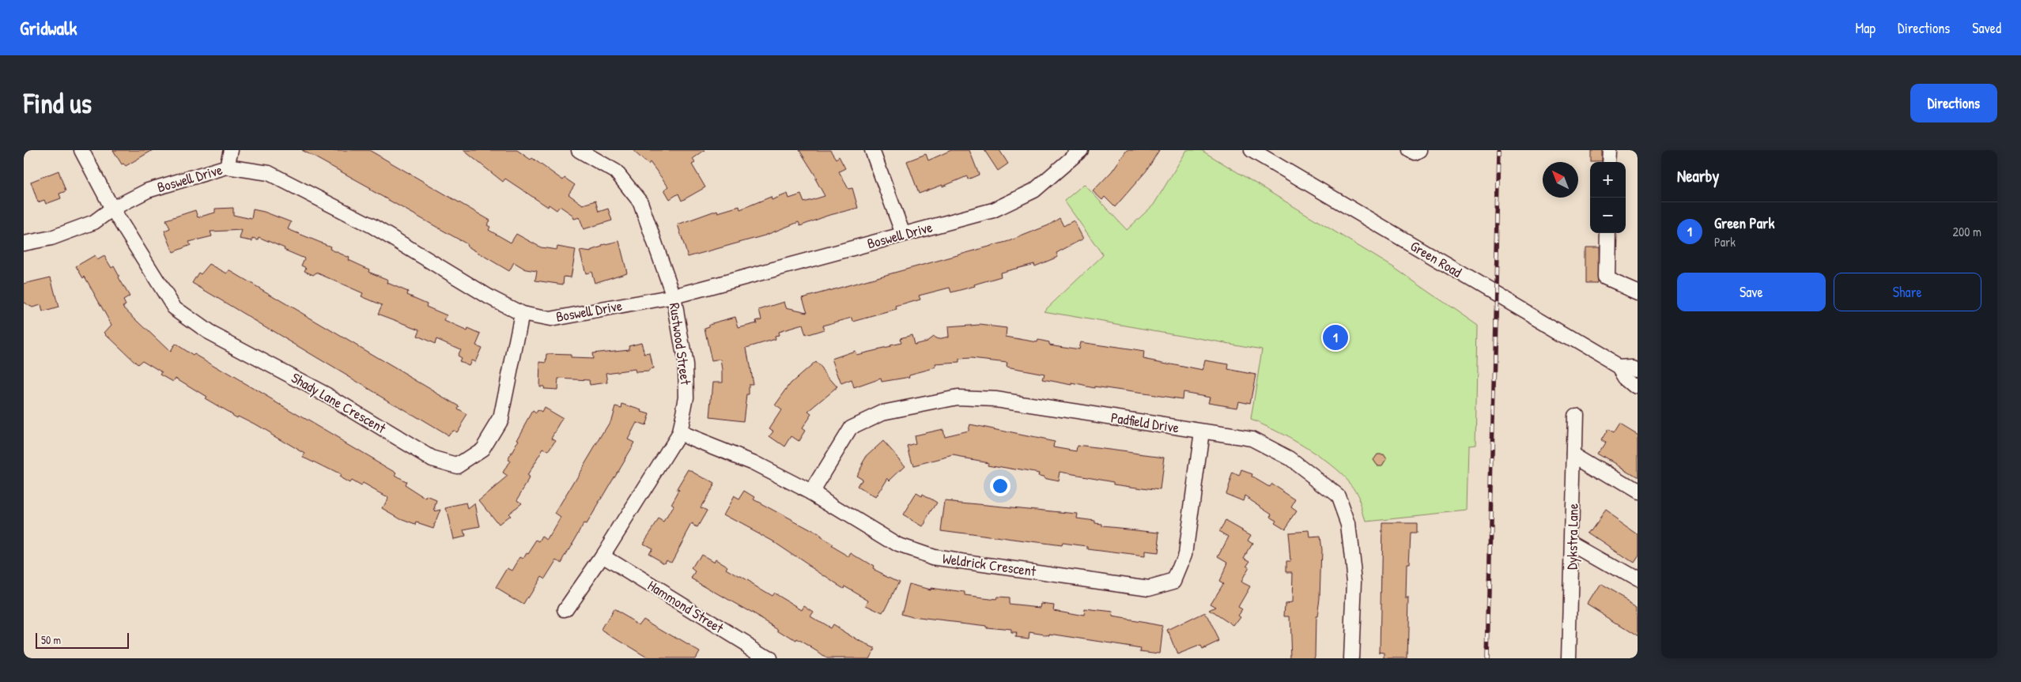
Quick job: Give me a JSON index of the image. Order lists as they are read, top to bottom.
{
  "streets": {
    "street": [
      "Boswell Drive",
      "Green Road",
      "Rustwood Street",
      "Shady Lane Crescent",
      "Padfield Drive",
      "Dykstra Lane",
      "Weldrick Crescent",
      "Hammond Street"
    ]
  },
  "crossings": [
    ["Boswell Drive", "Rustwood Street"],
    ["Boswell Drive", "Shady Lane Crescent"],
    ["Rustwood Street", "Weldrick Crescent"],
    ["Rustwood Street", "Hammond Street"],
    ["Padfield Drive", "Weldrick Crescent"]
  ],
  "scale_bar": "50 m",
  "north": "top left",
  "page": {
    "header": "Gridwalk",
    "nav": ["Map", "Directions", "Saved"],
    "buttons": [
      "Directions",
      ["Save", "Share"]
    ],
    "title": "Find us",
    "heading": "Nearby",
    "map_buttons": ["+", "−"],
    "list": [
      {
        "mark": "1",
        "name": "Green Park",
        "note": "Park",
        "value": "200 m"
      }
    ],
    "pins": "1",
    "scale": "50 m"
  }
}
